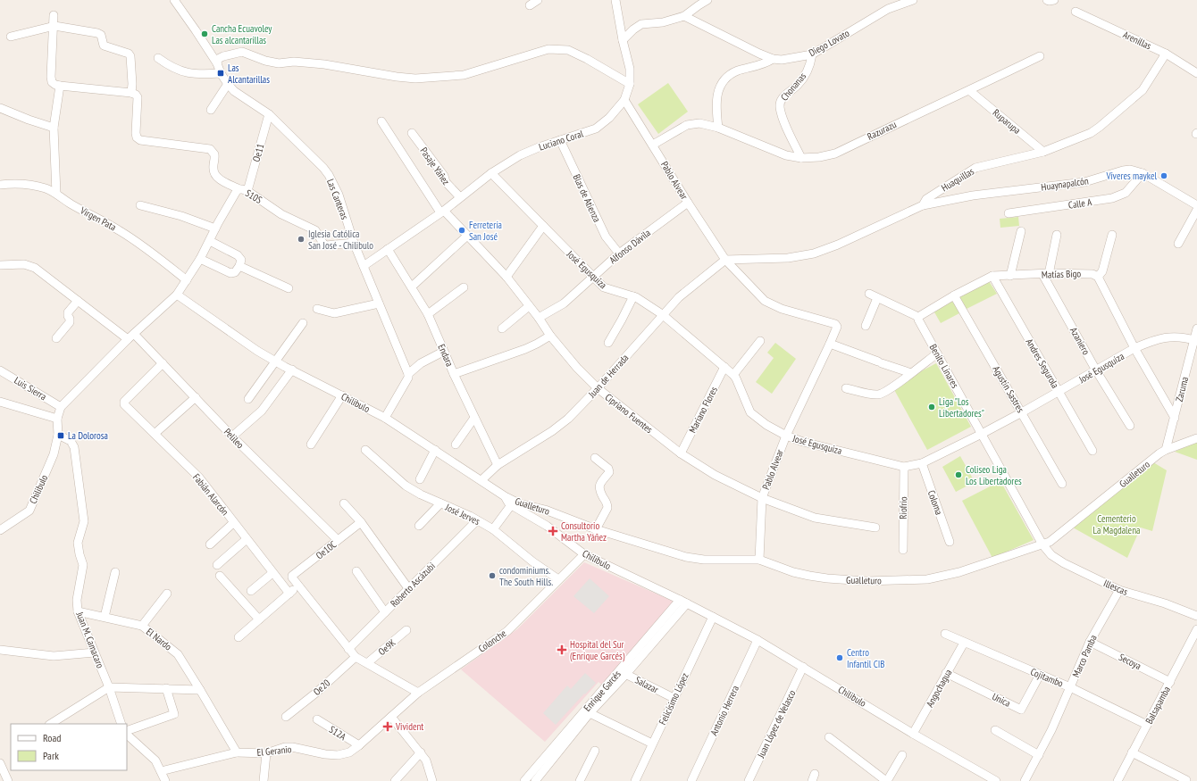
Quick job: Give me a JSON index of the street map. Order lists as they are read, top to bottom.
{
  "streets": {
    "street": [
      "Arenillas",
      "Diego Lovato",
      "Chonanas",
      "Ruparupa",
      "Razurazu",
      "Luciano Coral",
      "Oe11",
      "Pasaje Yáñez",
      "Huaquillas",
      "Pablo Alvear",
      "Huaynapalcón",
      "S10S",
      "Blas de Atienza",
      "Las Canteras",
      "Calle A",
      "Virgen Pata",
      "Alfonso Dávila",
      "José Egusquiza",
      "Matías Bigo",
      "Azaniero",
      "Endara",
      "Andres Segurola",
      "Benito Linares",
      "Juan de Herrada",
      "Luis Sierra",
      "Agustin Sastres",
      "Zaruma",
      "Chilibulo",
      "Mariano Flores",
      "Cipriano Fuentes",
      "Pelileo",
      "Gualleturo",
      "Fabián Alarcón",
      "Coloma",
      "Riofrio",
      "José Jerves",
      "Oe10C",
      "Roberto Ascázubi",
      "Illescas",
      "El Nardo",
      "Juan M. Camacaro",
      "Colonche",
      "Oe9K",
      "Marco Pamba",
      "Secoya",
      "Cojitambo",
      "Salazar",
      "Oe20",
      "Angochagua",
      "Enrique Garcés",
      "Felicísimo López",
      "Unica",
      "Balsapamba",
      "Antonio Herrera",
      "Juan López de Velasco",
      "S12A",
      "El Geranio"
    ]
  },
  "crossings": [
    ["Arenillas", "Huaquillas"],
    ["Diego Lovato", "Chonanas"],
    ["Chonanas", "Razurazu"],
    ["Ruparupa", "Razurazu"],
    ["Ruparupa", "Huaquillas"],
    ["Razurazu", "Pablo Alvear"],
    ["Luciano Coral", "Pasaje Yáñez"],
    ["Luciano Coral", "Pablo Alvear"],
    ["Luciano Coral", "Blas de Atienza"],
    ["Luciano Coral", "Las Canteras"],
    ["Luciano Coral", "José Egusquiza"],
    ["Luciano Coral", "Endara"],
    ["Luciano Coral", "Cipriano Fuentes"],
    ["Oe11", "S10S"],
    ["Oe11", "Las Canteras"],
    ["Huaquillas", "Pablo Alvear"],
    ["Huaquillas", "Huaynapalcón"],
    ["Huaquillas", "Juan de Herrada"],
    ["Pablo Alvear", "Alfonso Dávila"],
    ["Pablo Alvear", "José Egusquiza"],
    ["Pablo Alvear", "Juan de Herrada"],
    ["Pablo Alvear", "Cipriano Fuentes"],
    ["Pablo Alvear", "Gualleturo"],
    ["Huaynapalcón", "Calle A"],
    ["S10S", "Las Canteras"],
    ["S10S", "Virgen Pata"],
    ["S10S", "Luis Sierra"],
    ["S10S", "Chilibulo"],
    ["S10S", "Pelileo"],
    ["Blas de Atienza", "Alfonso Dávila"],
    ["Alfonso Dávila", "José Egusquiza"],
    ["Alfonso Dávila", "Cipriano Fuentes"],
    ["José Egusquiza", "Azaniero"],
    ["José Egusquiza", "Andres Segurola"],
    ["José Egusquiza", "Benito Linares"],
    ["José Egusquiza", "Juan de Herrada"],
    ["José Egusquiza", "Agustin Sastres"],
    ["José Egusquiza", "Zaruma"],
    ["José Egusquiza", "Mariano Flores"],
    ["José Egusquiza", "Coloma"],
    ["José Egusquiza", "Riofrio"],
    ["Matías Bigo", "Azaniero"],
    ["Matías Bigo", "Andres Segurola"],
    ["Matías Bigo", "Benito Linares"],
    ["Matías Bigo", "Agustin Sastres"],
    ["Endara", "Juan de Herrada"],
    ["Benito Linares", "Gualleturo"],
    ["Benito Linares", "Illescas"],
    ["Juan de Herrada", "Chilibulo"],
    ["Juan de Herrada", "Cipriano Fuentes"],
    ["Zaruma", "Gualleturo"],
    ["Chilibulo", "Gualleturo"],
    ["Chilibulo", "Juan M. Camacaro"],
    ["Chilibulo", "Colonche"],
    ["Chilibulo", "Angochagua"],
    ["Chilibulo", "Enrique Garcés"],
    ["Chilibulo", "Felicísimo López"],
    ["Chilibulo", "Antonio Herrera"],
    ["Chilibulo", "Juan López de Velasco"],
    ["Mariano Flores", "Cipriano Fuentes"],
    ["Pelileo", "Fabián Alarcón"],
    ["Pelileo", "Oe10C"],
    ["Gualleturo", "Illescas"],
    ["José Jerves", "Roberto Ascázubi"],
    ["José Jerves", "Colonche"],
    ["Illescas", "Marco Pamba"],
    ["El Nardo", "Juan M. Camacaro"],
    ["Colonche", "El Geranio"],
    ["Marco Pamba", "Secoya"],
    ["Marco Pamba", "Cojitambo"],
    ["Secoya", "Balsapamba"],
    ["Cojitambo", "Angochagua"],
    ["Cojitambo", "Unica"],
    ["Cojitambo", "Balsapamba"],
    ["Salazar", "Enrique Garcés"],
    ["Salazar", "Felicísimo López"],
    ["Angochagua", "Unica"],
    ["S12A", "El Geranio"]
  ],
  "parks": ["Cementerio La Magdalena"],
  "places": {
    "other": [
      "Cancha Ecuavoley Las alcantarillas",
      "Víveres maykel",
      "Ferretería San José",
      "Iglesia Católica San José - Chilibulo",
      "Liga \"Los Libertadores\"",
      "Coliseo Liga Los Libertadores",
      "condominiums. The South Hills.",
      "Centro Infantil CIB"
    ],
    "transit": ["Las Alcantarillas", "La Dolorosa"],
    "health": ["Consultorio Martha Yáñez", "Hospital del Sur (Enrique Garcés)", "Vivident"]
  },
  "legend": ["Road", "Park"]
}
